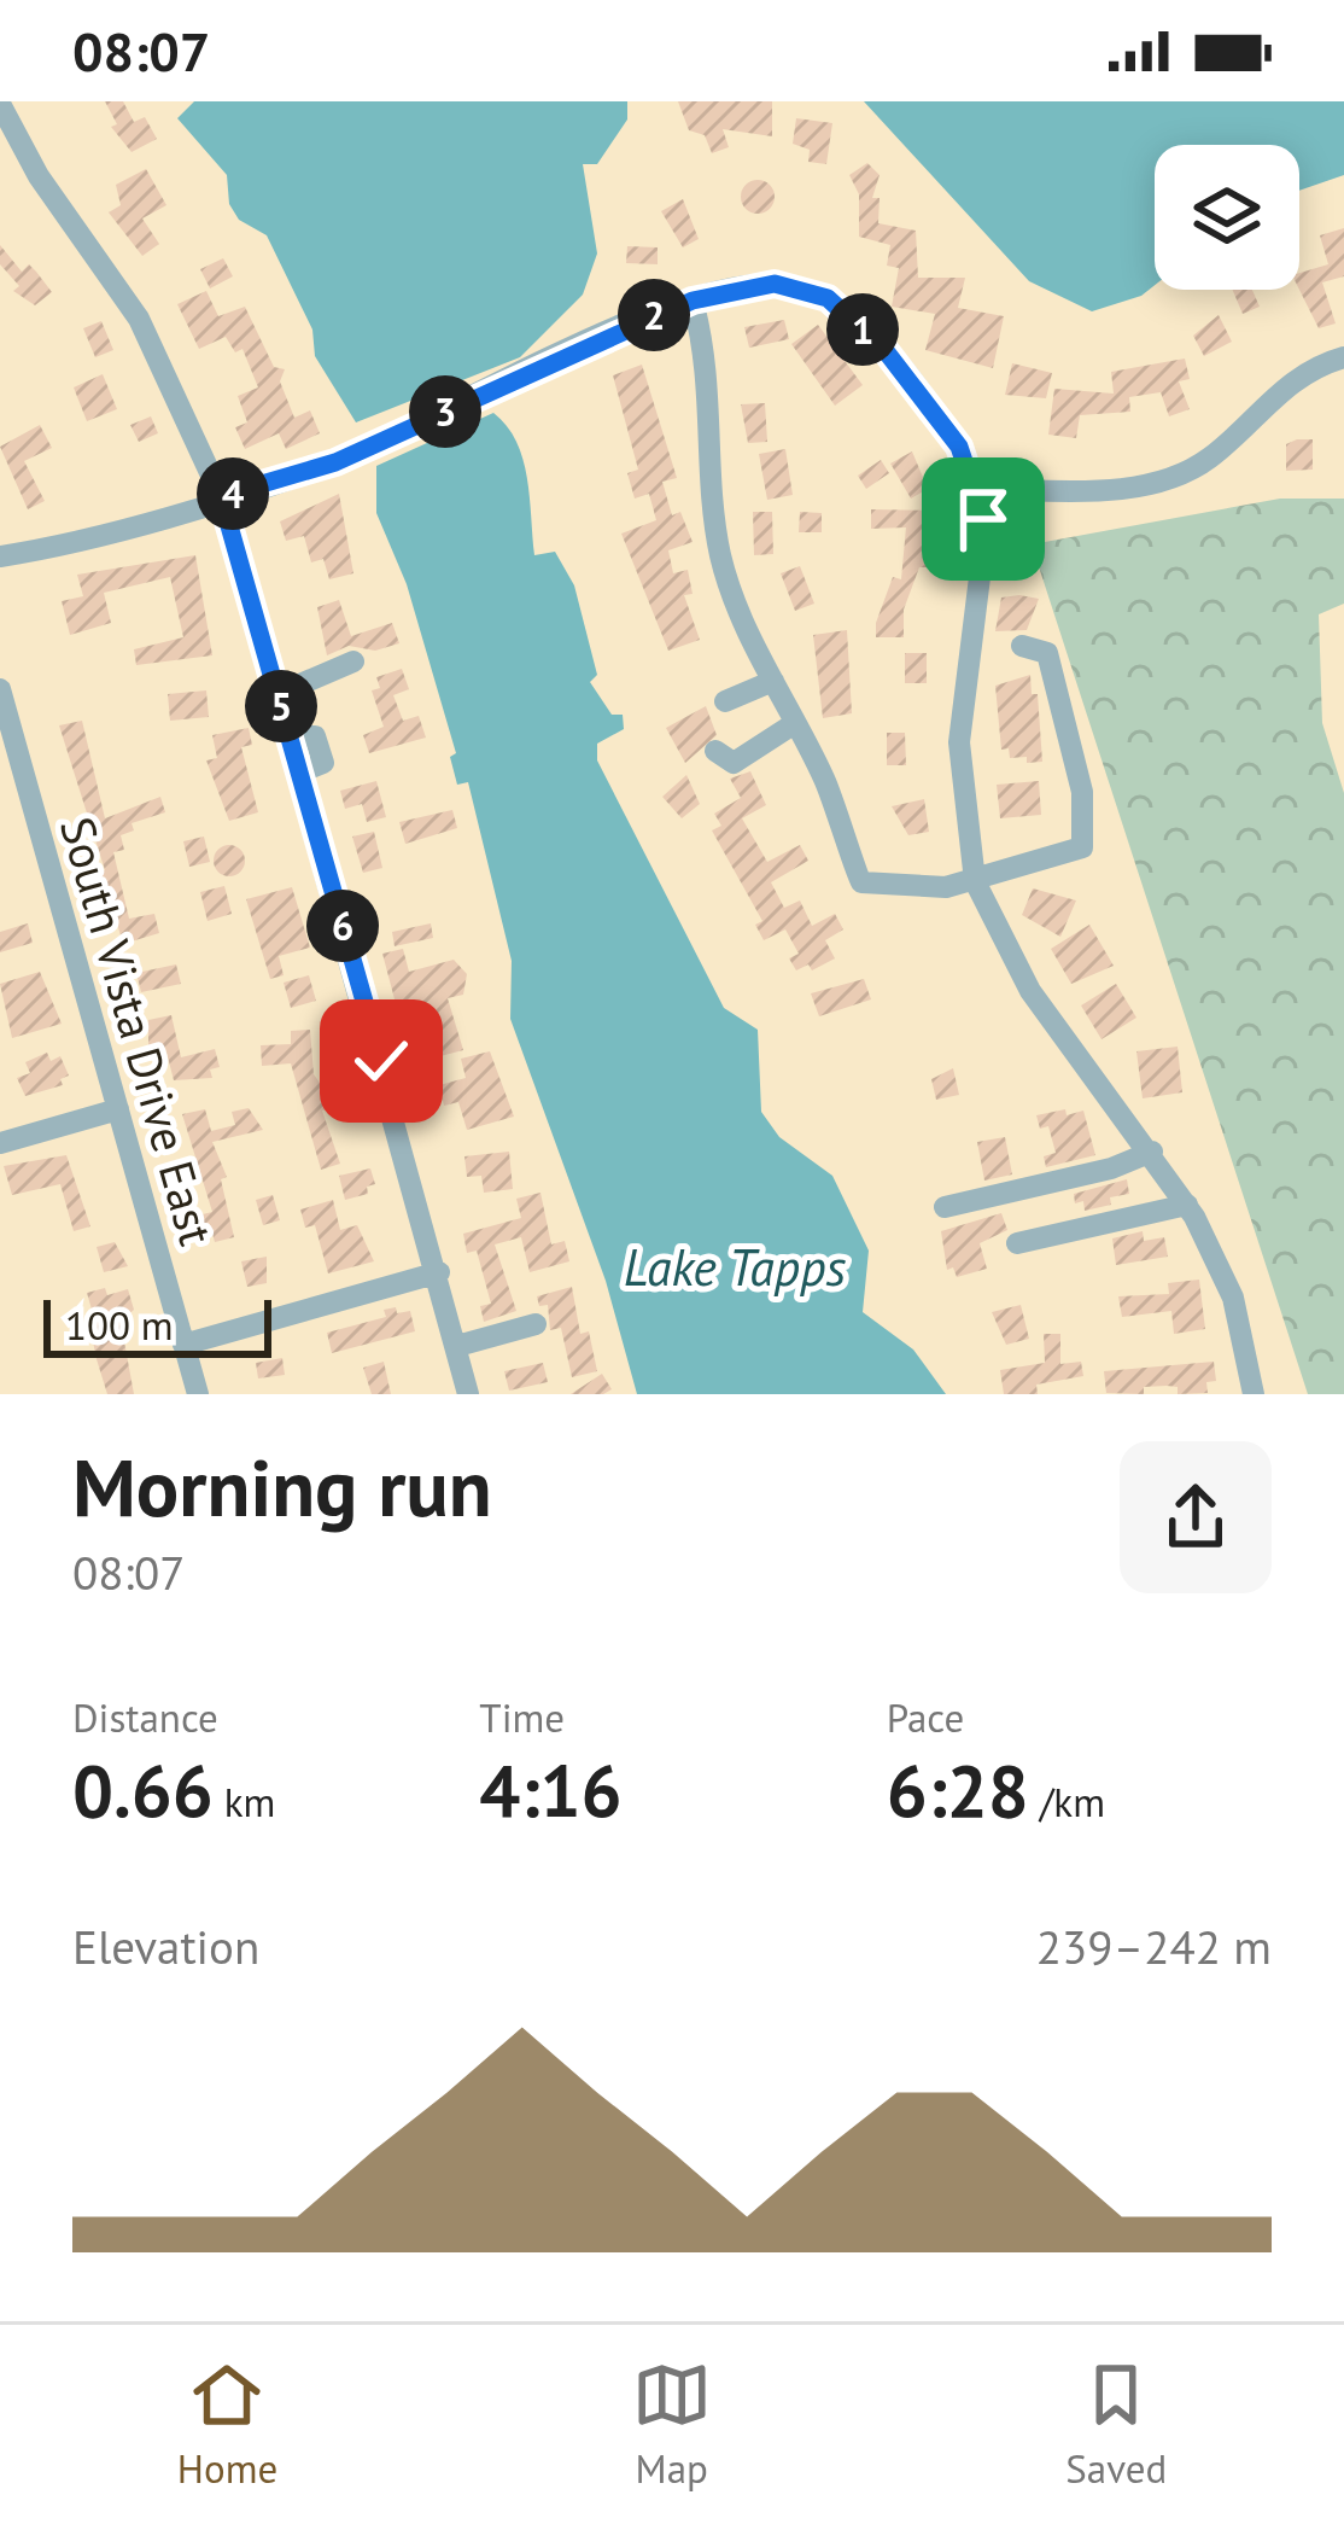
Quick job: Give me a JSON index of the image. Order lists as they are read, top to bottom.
{
  "streets": {
    "street": ["South Vista Drive East"]
  },
  "water": ["Lake Tapps"],
  "scale_bar": "100 m",
  "page": {
    "status": "08:07",
    "pins": [
      "2",
      "1",
      "3",
      "4",
      "5",
      "6"
    ],
    "scale": "100 m",
    "heading": ["Morning run", "08:07"],
    "stats": [
      ["Distance", "0.66 km"],
      ["Time", "4:16"],
      ["Pace", "6:28 /km"]
    ],
    "chart": ["Elevation", "239–242 m"],
    "tabs": ["Home", "Map", "Saved"]
  }
}
